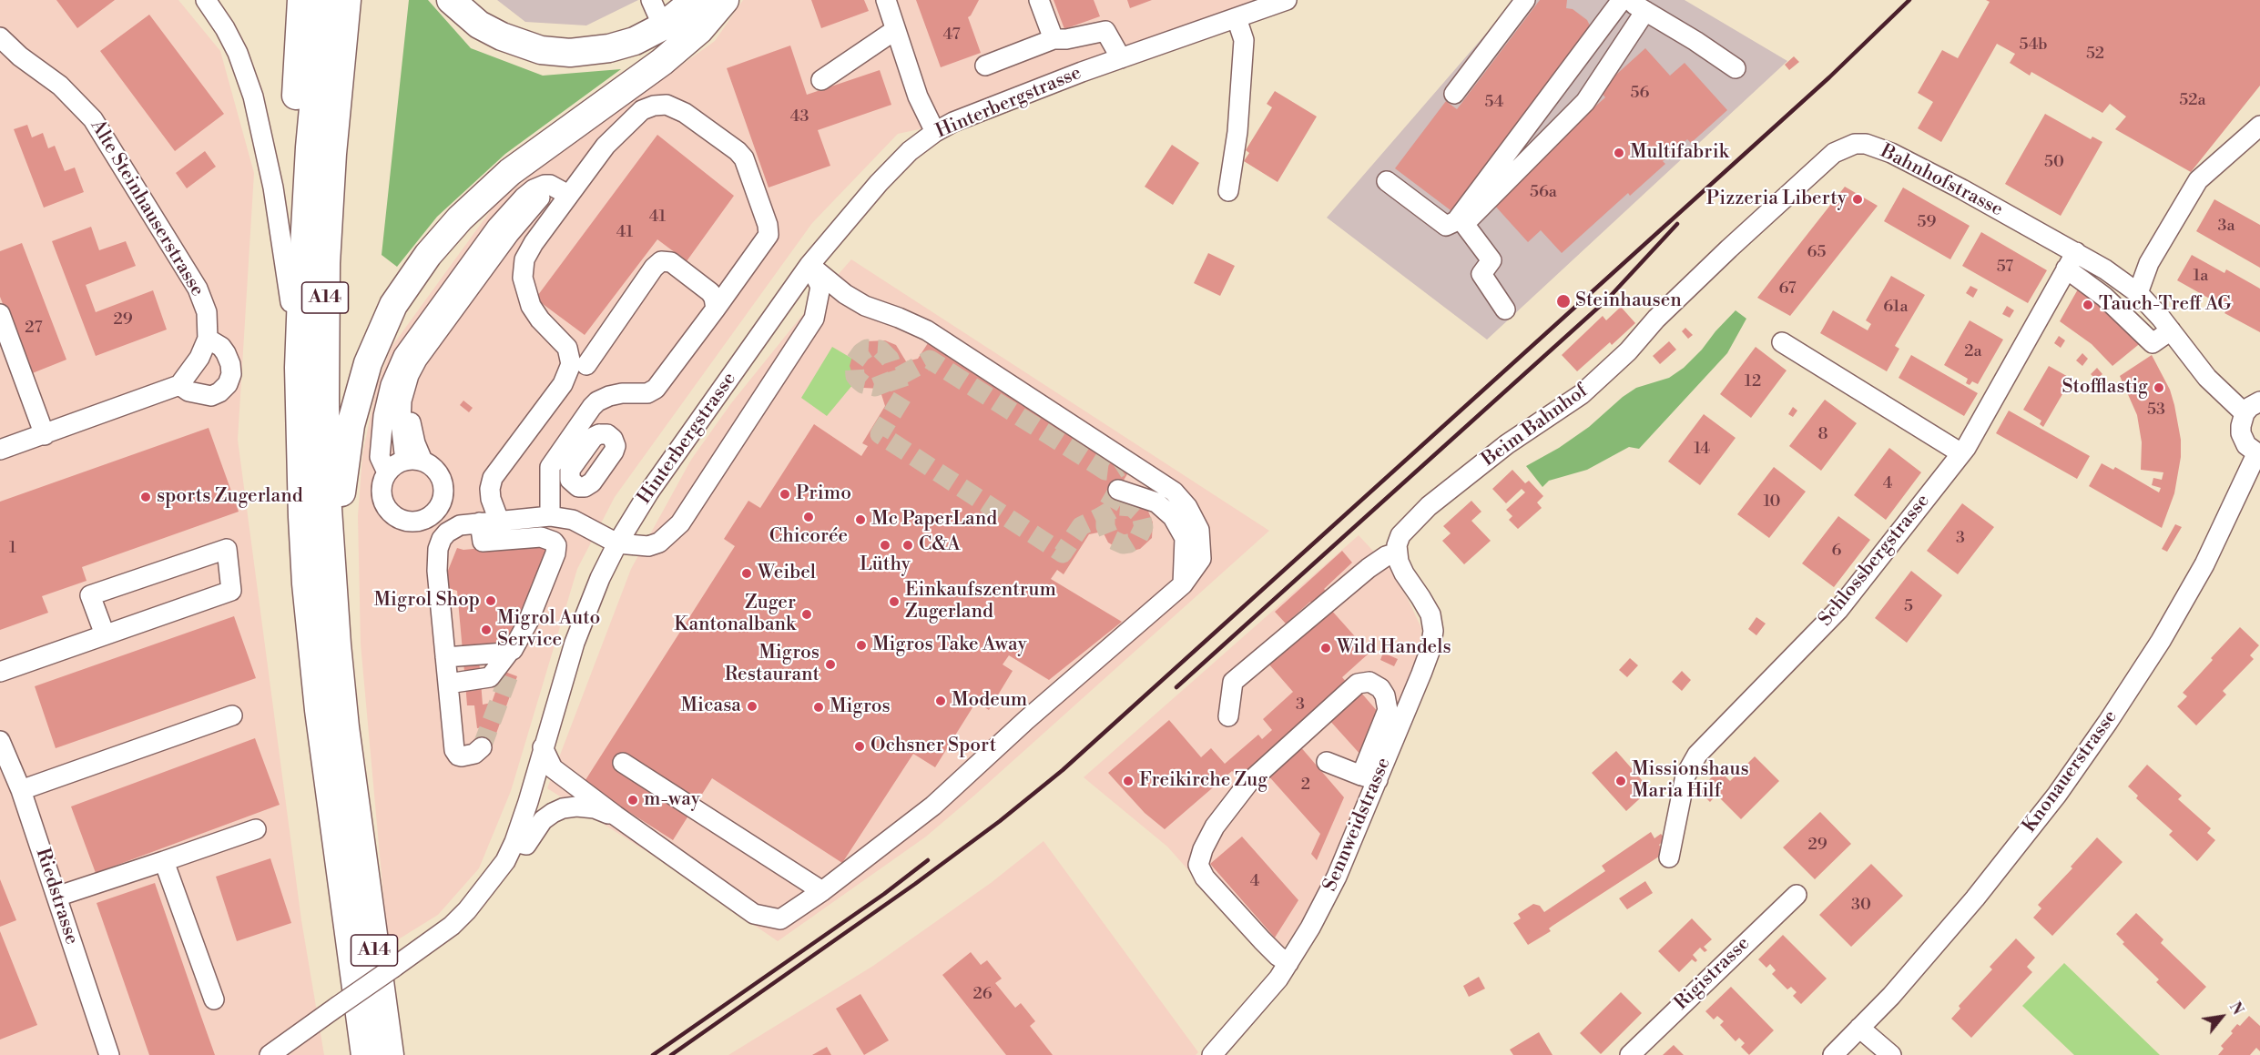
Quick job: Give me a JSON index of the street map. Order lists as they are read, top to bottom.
{
  "streets": {
    "highway": ["A14"],
    "street": [
      "Hinterbergstrasse",
      "Bahnhofstrasse",
      "Alte Steinhauserstrasse",
      "Beim Bahnhof",
      "Schlossbergstrasse",
      "Knonauerstrasse",
      "Sennweidstrasse",
      "Riedstrasse",
      "Rigistrasse"
    ]
  },
  "crossings": [
    ["Bahnhofstrasse", "Beim Bahnhof"],
    ["Bahnhofstrasse", "Schlossbergstrasse"],
    ["Beim Bahnhof", "Sennweidstrasse"]
  ],
  "places": [
    "Multifabrik",
    "Pizzeria Liberty",
    "Steinhausen",
    "Tauch-Treff AG",
    "Stofflastig",
    "Primo",
    "sports Zugerland",
    "Chicorée",
    "Mc PaperLand",
    "Lüthy",
    "C&A",
    "Weibel",
    "Migrol Shop",
    "Einkaufszentrum Zugerland",
    "Zuger Kantonalbank",
    "Migrol Auto Service",
    "Migros Take Away",
    "Wild Handels",
    "Migros Restaurant",
    "Modeum",
    "Micasa",
    "Migros",
    "Ochsner Sport",
    "Freikirche Zug",
    "Missionshaus Maria Hilf",
    "m-way"
  ],
  "house_numbers": [
    "47",
    "54b",
    "52",
    "56",
    "52a",
    "54",
    "43",
    "50",
    "56a",
    "41",
    "59",
    "3a",
    "41",
    "65",
    "57",
    "1a",
    "67",
    "61a",
    "29",
    "27",
    "2a",
    "12",
    "53",
    "8",
    "14",
    "4",
    "10",
    "3",
    "1",
    "6",
    "5",
    "3",
    "2",
    "29",
    "4",
    "30",
    "26"
  ],
  "north": "top right"
}
